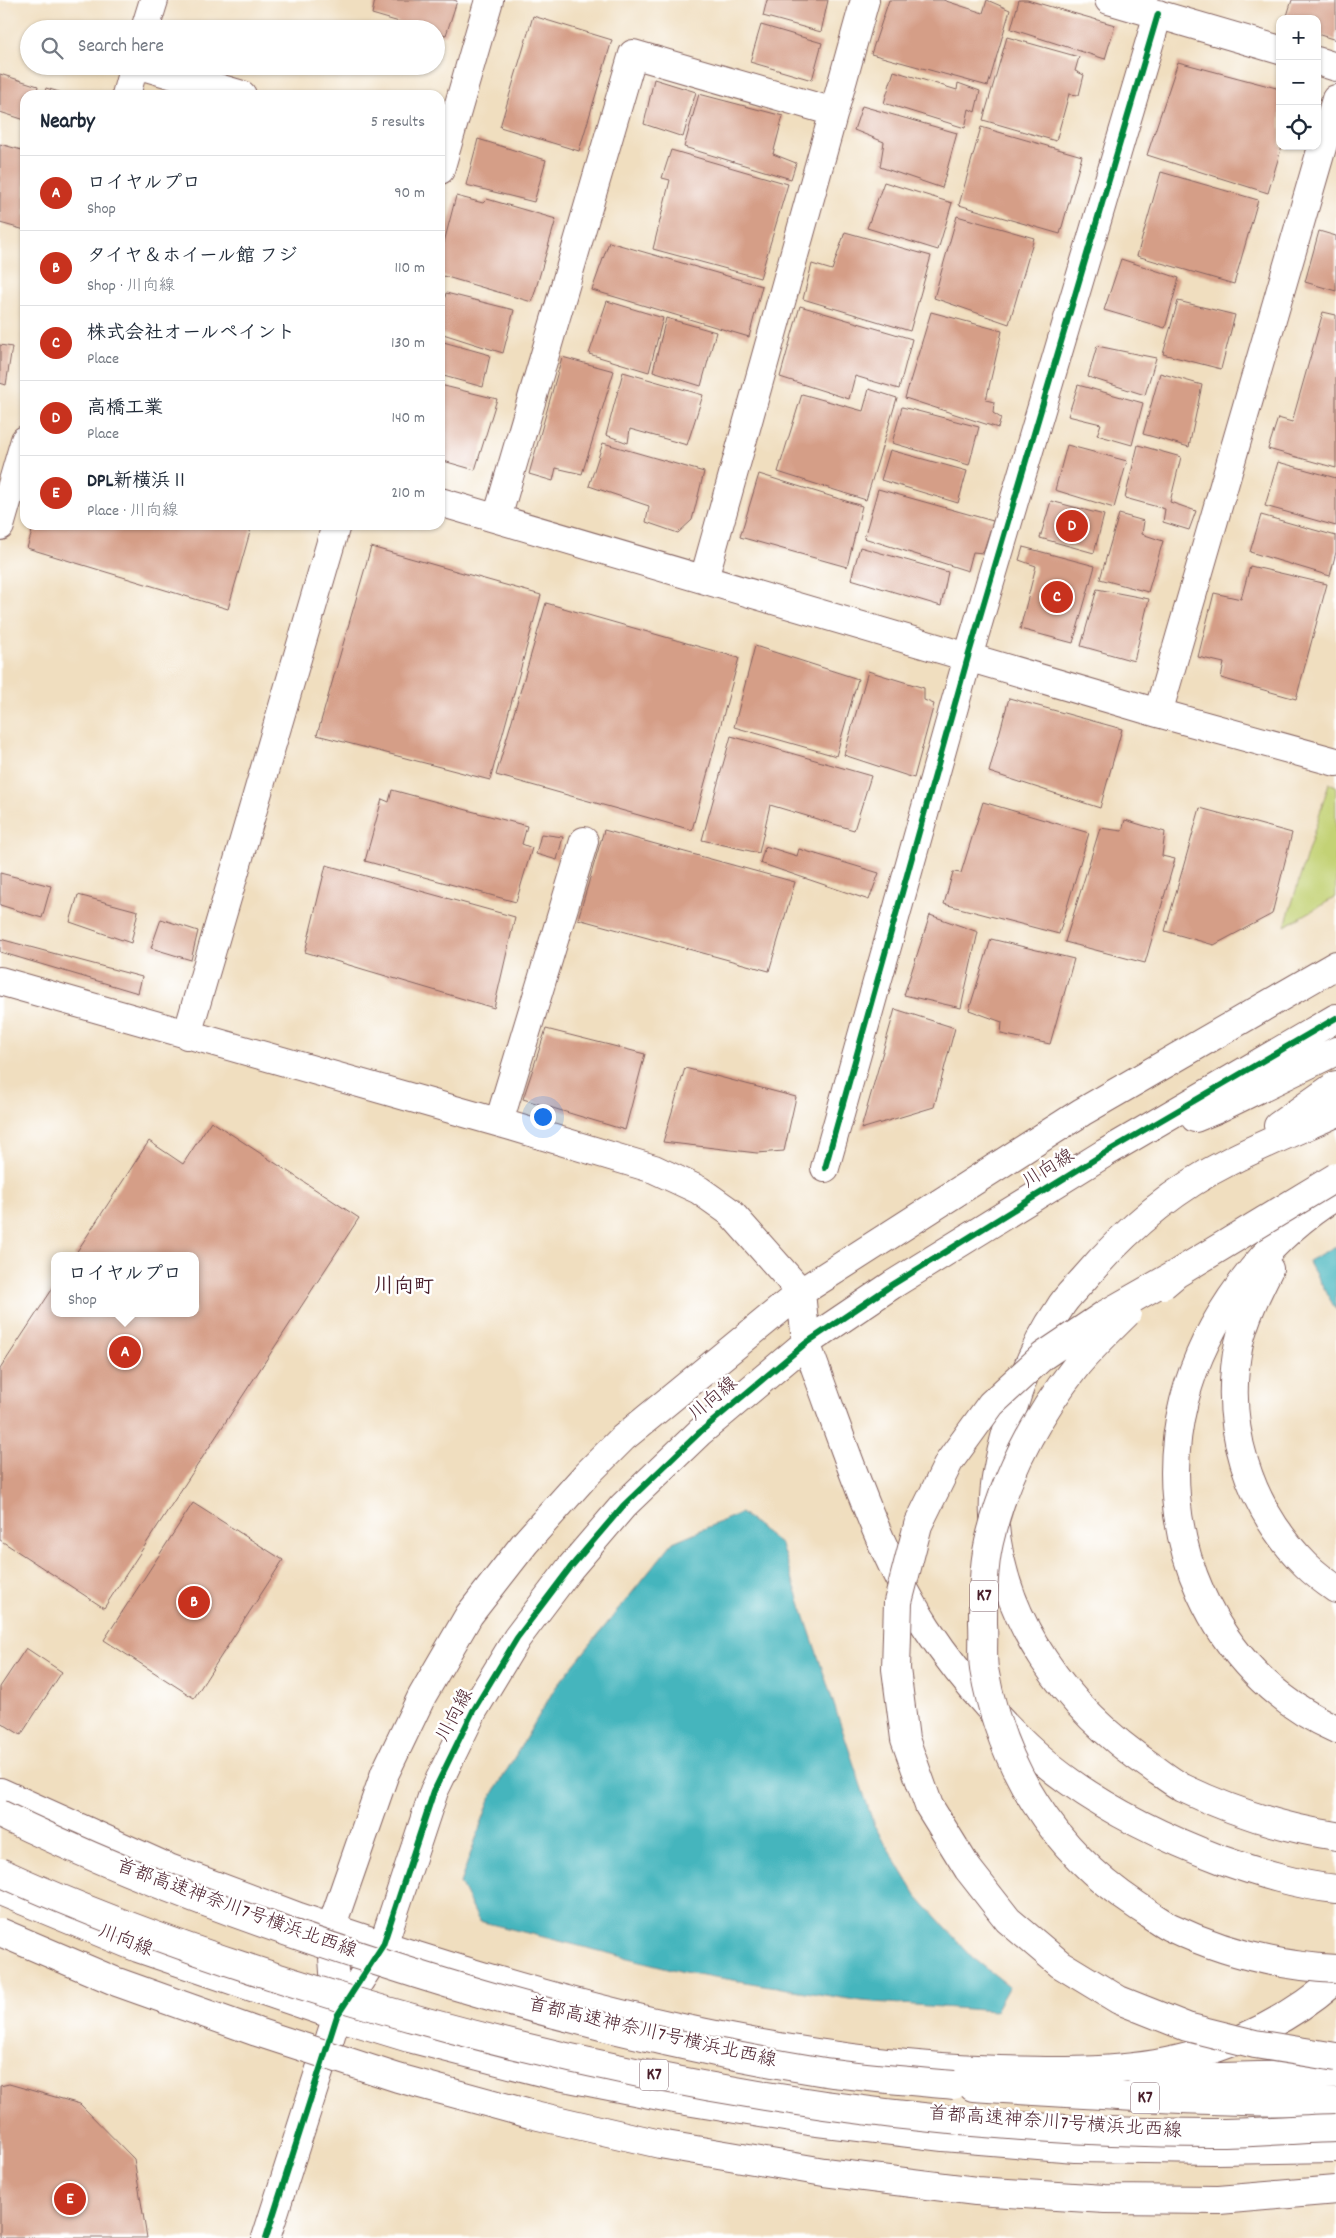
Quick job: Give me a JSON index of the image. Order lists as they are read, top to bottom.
{
  "streets": {
    "main road": ["川向線", "K7", "首都高速神奈川7号横浜北西線"]
  },
  "districts": ["川向町"],
  "page": {
    "map_buttons": ["+", "−"],
    "search": "Search here",
    "heading": ["Nearby", "5 results"],
    "list": [
      {
        "mark": "A",
        "name": "ロイヤルプロ",
        "note": "Shop",
        "value": "90 m"
      },
      {
        "mark": "B",
        "name": "タイヤ＆ホイール館 フジ",
        "note": "Shop · 川向線",
        "value": "110 m"
      },
      {
        "mark": "C",
        "name": "株式会社オールペイント",
        "note": "Place",
        "value": "130 m"
      },
      {
        "mark": "D",
        "name": "高橋工業",
        "note": "Place",
        "value": "140 m"
      },
      {
        "mark": "E",
        "name": "DPL新横浜Ⅱ",
        "note": "Place · 川向線",
        "value": "210 m"
      }
    ],
    "pins": [
      "D",
      "C",
      "A",
      "B",
      "E"
    ],
    "popup": ["ロイヤルプロ", "Shop"]
  }
}
